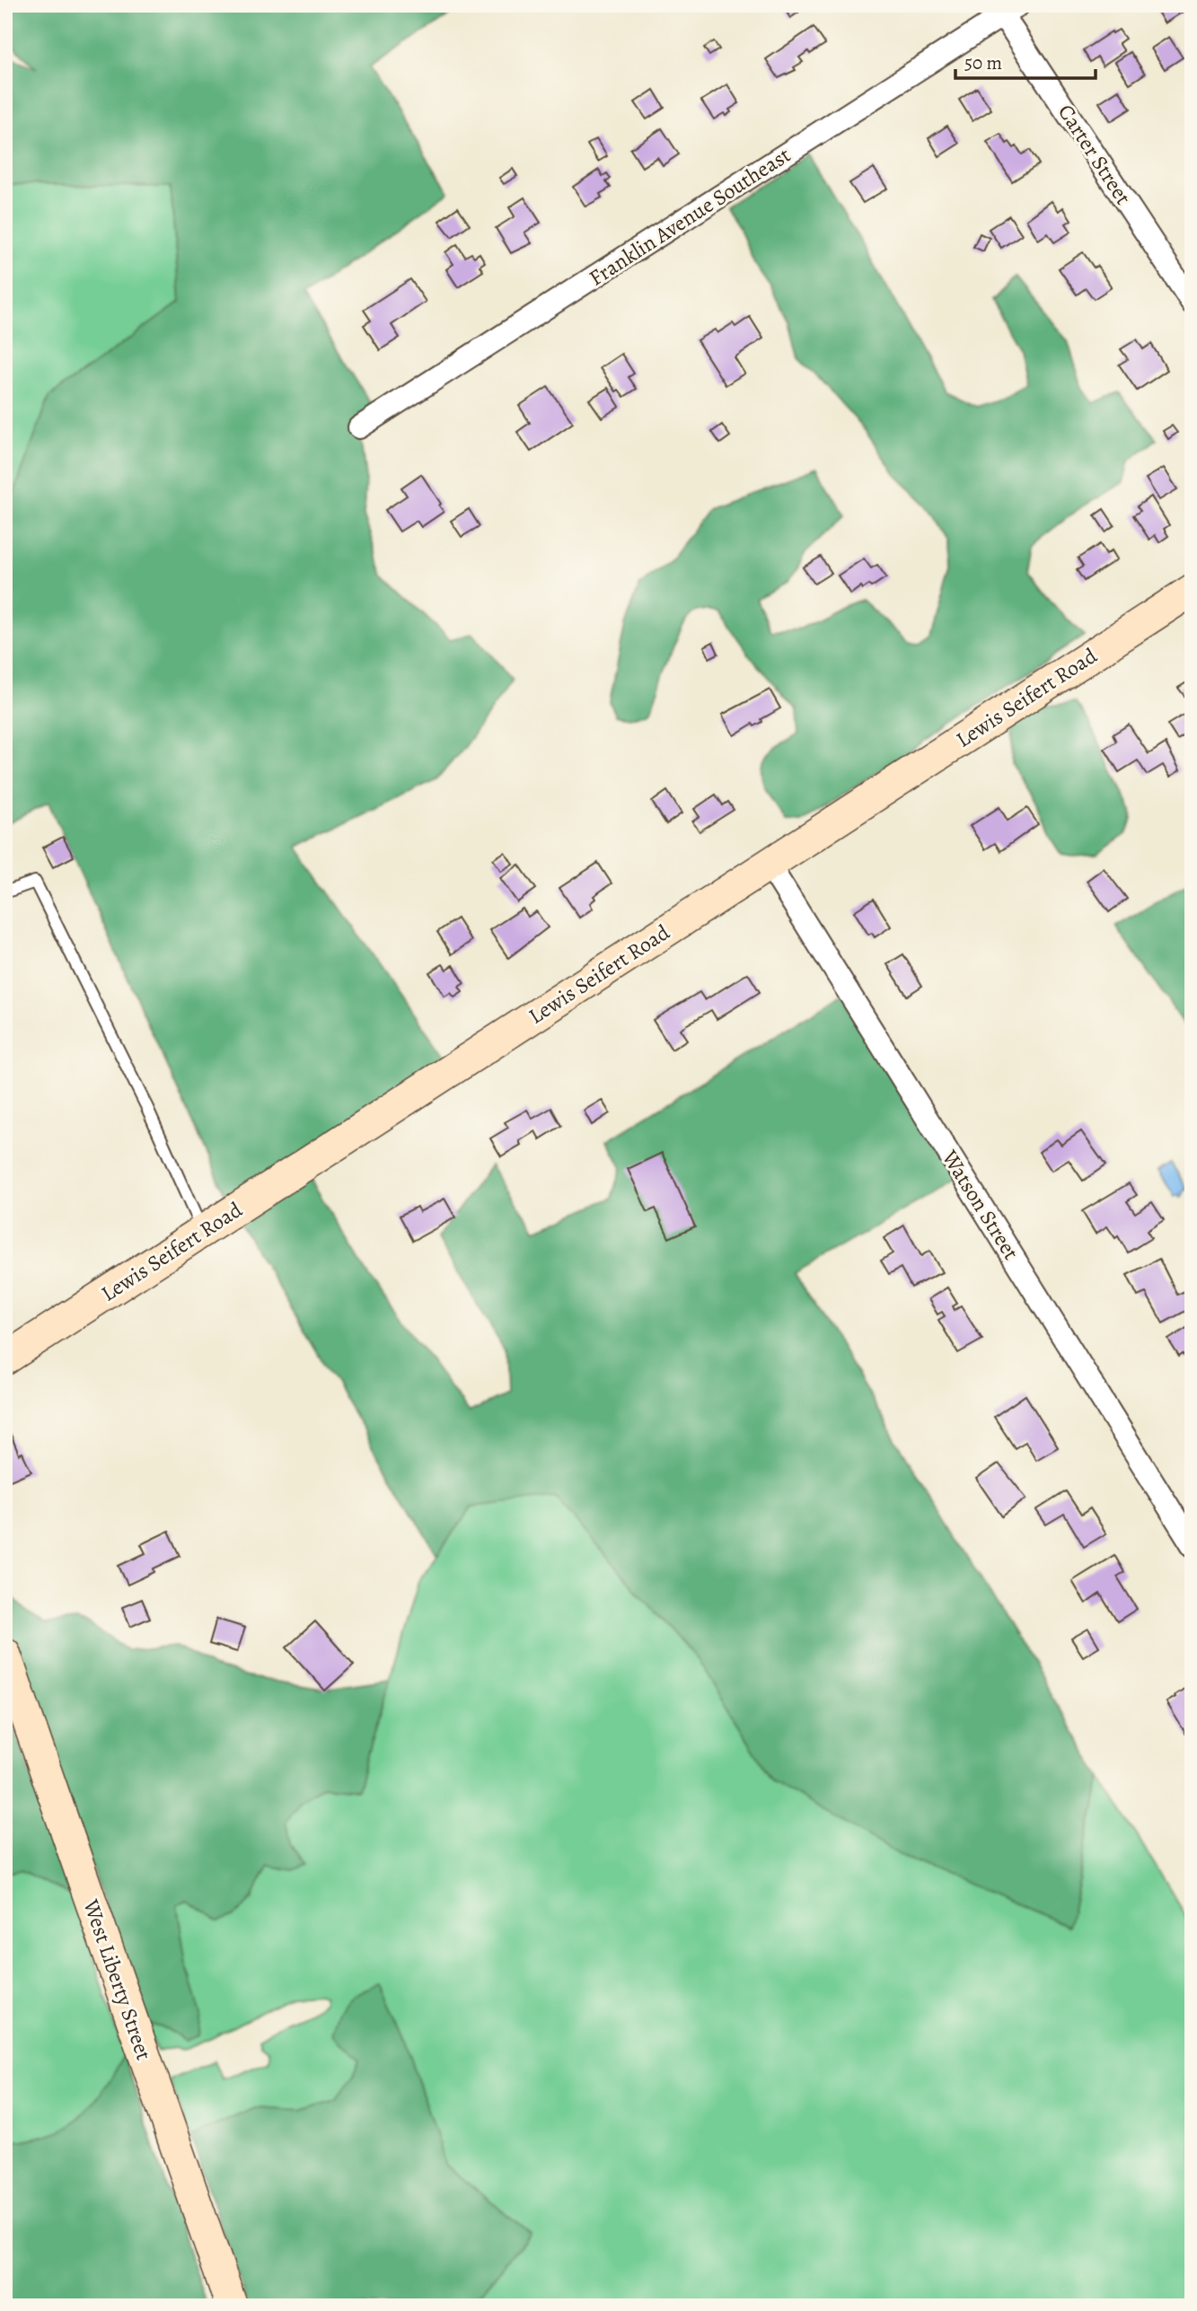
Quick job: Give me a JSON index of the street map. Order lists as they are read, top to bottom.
{
  "streets": {
    "street": [
      "Carter Street",
      "Franklin Avenue Southeast",
      "Lewis Seifert Road",
      "Watson Street",
      "West Liberty Street"
    ]
  },
  "crossings": [
    ["Carter Street", "Franklin Avenue Southeast"],
    ["Lewis Seifert Road", "Watson Street"]
  ],
  "scale_bar": "50 m"
}
